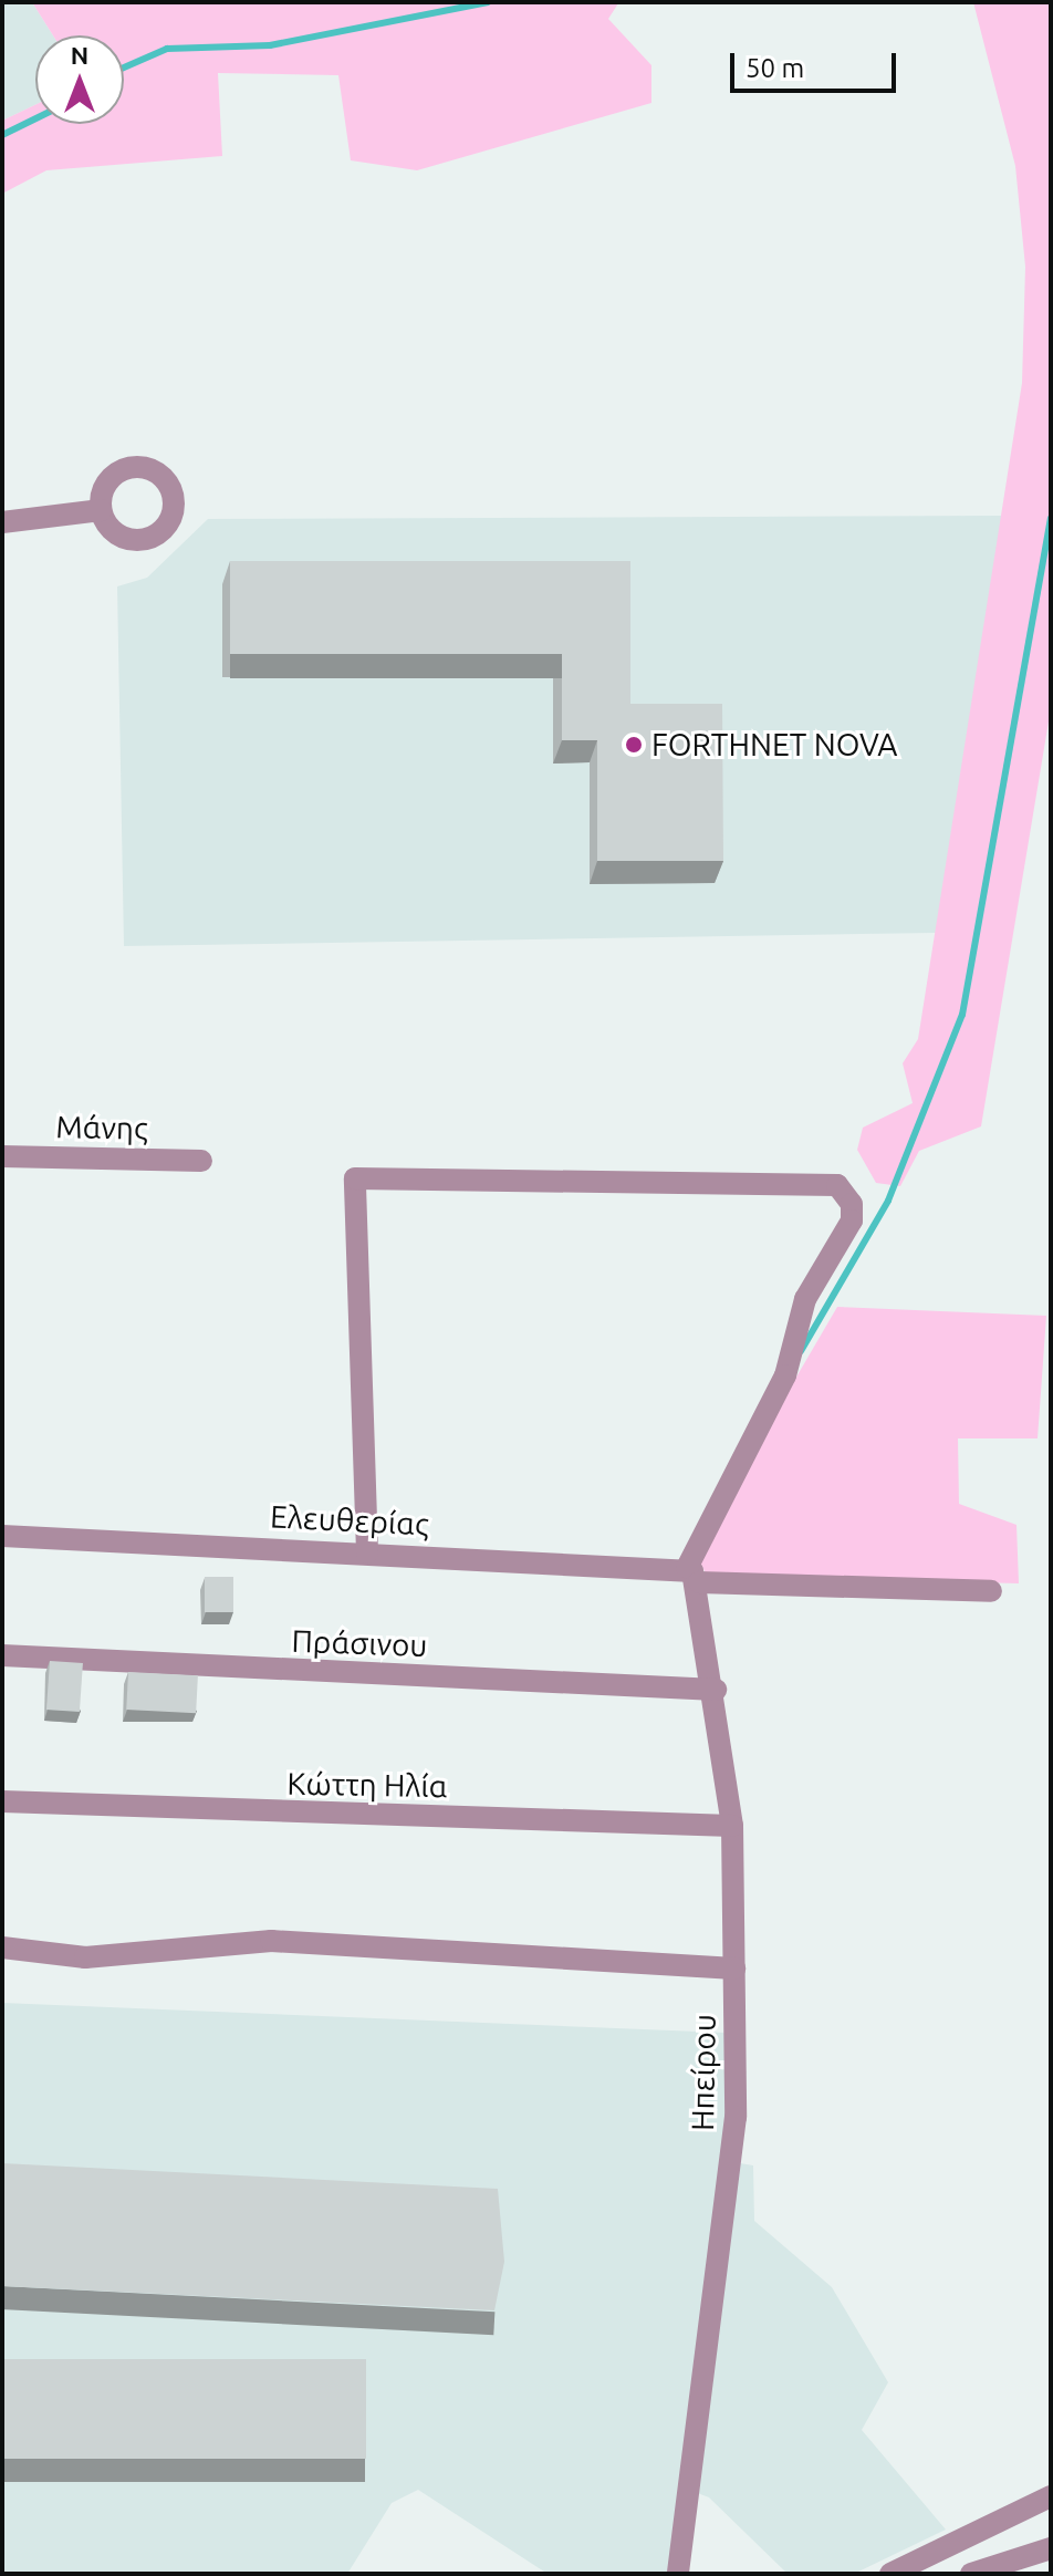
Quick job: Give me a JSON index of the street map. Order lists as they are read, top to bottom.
{
  "streets": {
    "street": [
      "Μάνης",
      "Ελευθερίας",
      "Πράσινου",
      "Κώττη Ηλία",
      "Ηπείρου"
    ]
  },
  "crossings": [
    ["Ελευθερίας", "Ηπείρου"],
    ["Πράσινου", "Ηπείρου"],
    ["Κώττη Ηλία", "Ηπείρου"]
  ],
  "places": ["FORTHNET NOVA"],
  "scale_bar": "50 m",
  "north": "top"
}
